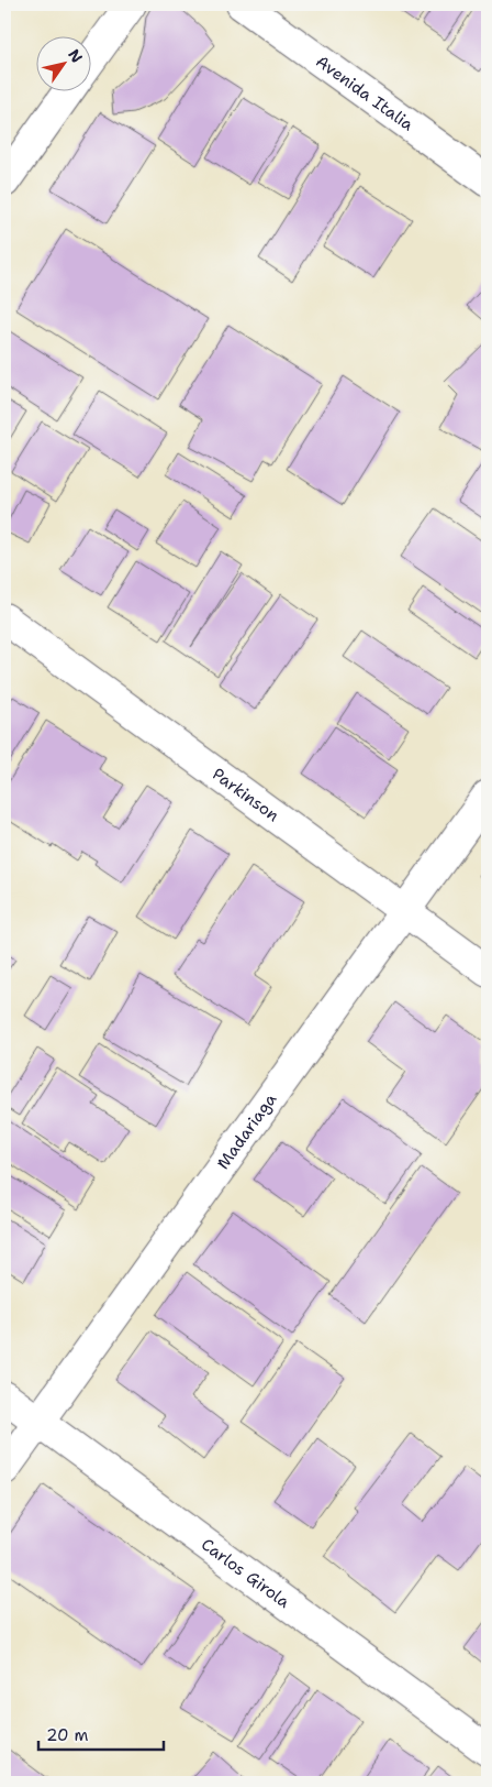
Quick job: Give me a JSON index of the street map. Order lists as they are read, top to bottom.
{
  "streets": {
    "street": [
      "Avenida Italia",
      "Parkinson",
      "Madariaga",
      "Carlos Girola"
    ]
  },
  "crossings": [
    ["Parkinson", "Madariaga"],
    ["Madariaga", "Carlos Girola"]
  ],
  "scale_bar": "20 m",
  "north": "top right"
}
